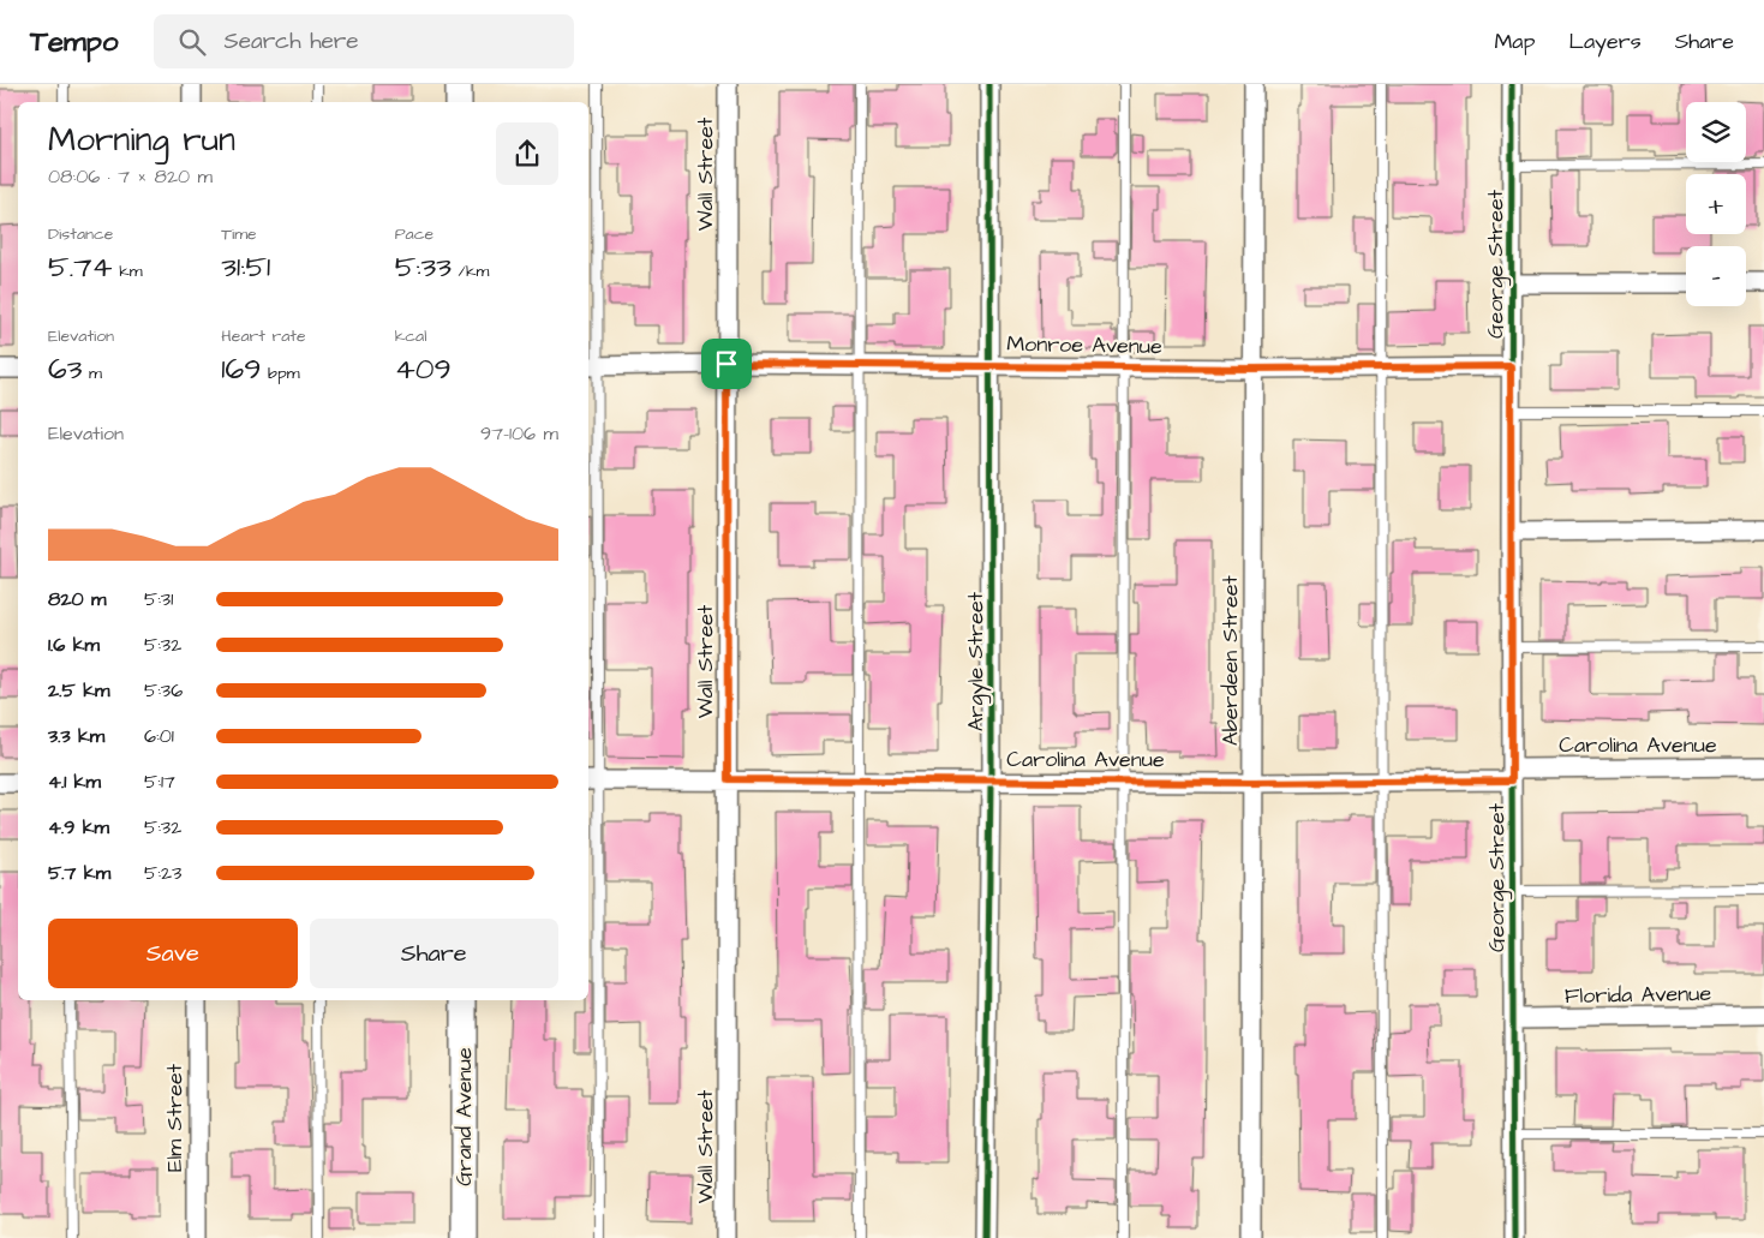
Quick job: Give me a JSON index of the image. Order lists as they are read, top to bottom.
{
  "streets": {
    "main road": ["Grand Avenue"],
    "street": [
      "Wall Street",
      "George Street",
      "Monroe Avenue",
      "Aberdeen Street",
      "Argyle Street",
      "Carolina Avenue",
      "Florida Avenue",
      "Elm Street"
    ]
  },
  "crossings": [
    ["Wall Street", "Monroe Avenue"],
    ["Wall Street", "Carolina Avenue"],
    ["George Street", "Monroe Avenue"],
    ["George Street", "Carolina Avenue"],
    ["George Street", "Florida Avenue"],
    ["Monroe Avenue", "Aberdeen Street"],
    ["Monroe Avenue", "Argyle Street"],
    ["Aberdeen Street", "Carolina Avenue"],
    ["Argyle Street", "Carolina Avenue"]
  ],
  "page": {
    "header": "Tempo",
    "search": "Search here",
    "nav": ["Map", "Layers", "Share"],
    "map_buttons": ["+", "−"],
    "heading": ["Morning run", "08:06 · 7 × 820 m"],
    "stats": [
      ["Distance", "5.74 km"],
      ["Time", "31:51"],
      ["Pace", "5:33 /km"],
      ["Elevation", "63 m"],
      ["Heart rate", "169 bpm"],
      ["kcal", "409"]
    ],
    "chart": ["Elevation", "97–106 m"],
    "list": [
      {
        "name": "820 m",
        "note": "5:31"
      },
      {
        "name": "1.6 km",
        "note": "5:32"
      },
      {
        "name": "2.5 km",
        "note": "5:36"
      },
      {
        "name": "3.3 km",
        "note": "6:01"
      },
      {
        "name": "4.1 km",
        "note": "5:17"
      },
      {
        "name": "4.9 km",
        "note": "5:32"
      },
      {
        "name": "5.7 km",
        "note": "5:23"
      }
    ],
    "buttons": ["Save", "Share"]
  }
}
